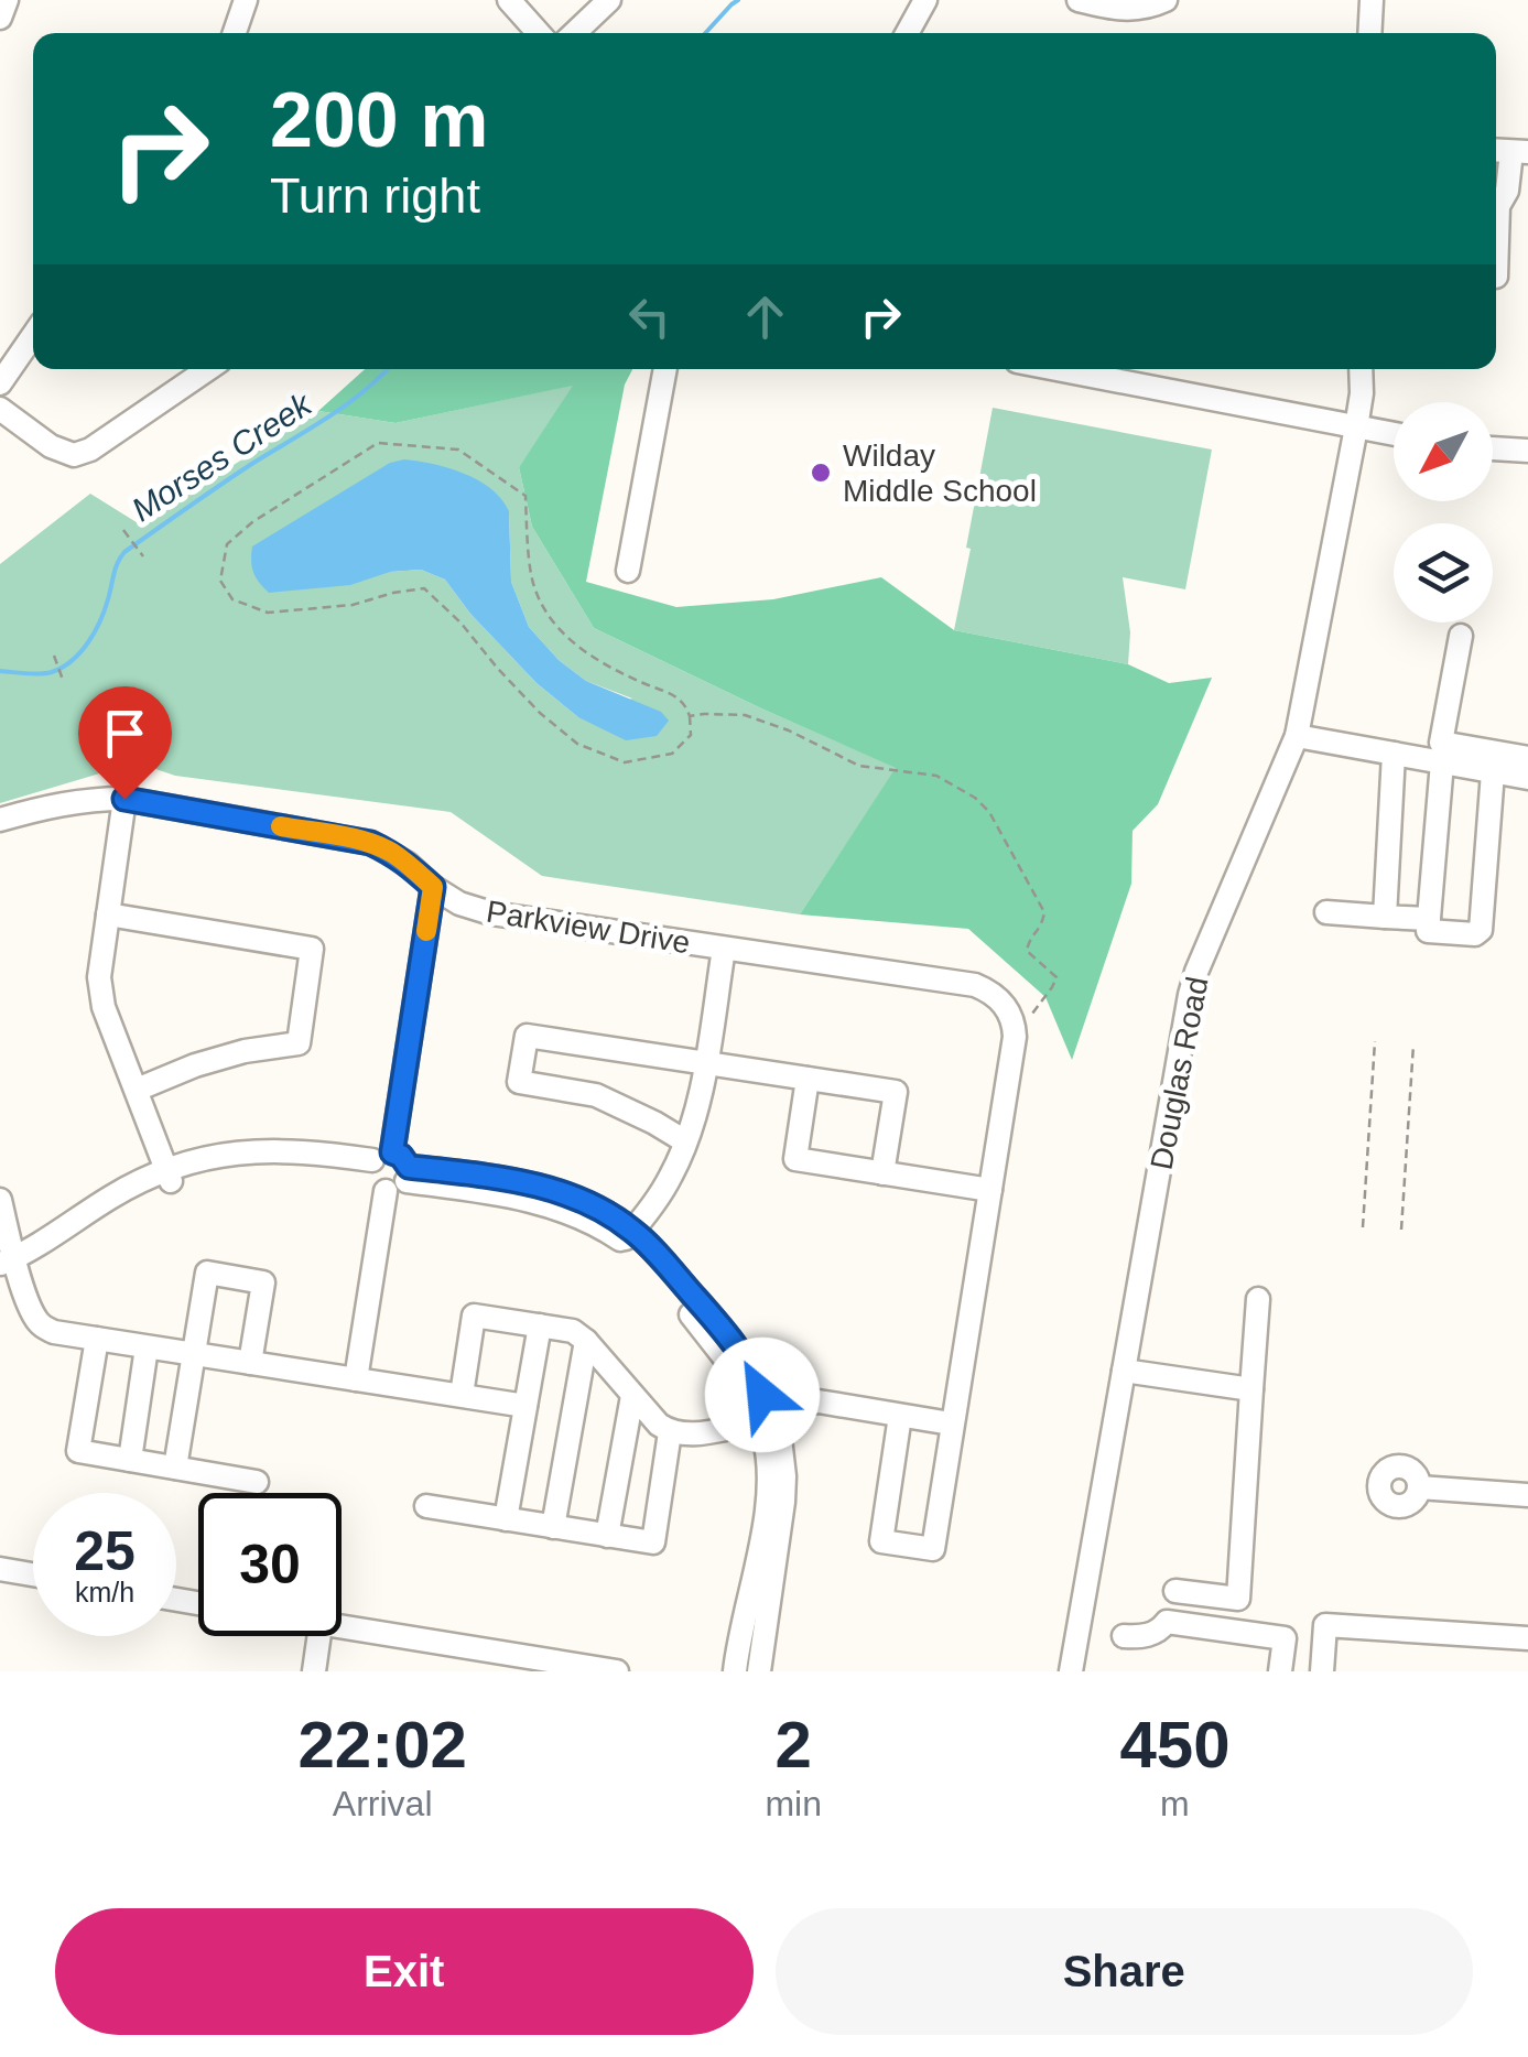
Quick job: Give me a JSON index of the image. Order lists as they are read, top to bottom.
{
  "streets": {
    "street": ["Parkview Drive", "Douglas Road"]
  },
  "water": ["Morses Creek"],
  "places": ["Wilday Middle School"],
  "north": "bottom left",
  "page": {
    "turn": ["200 m", "Turn right"],
    "speed": "25 km/h",
    "limit": "30",
    "eta": [
      "22:02",
      "Arrival",
      "2",
      "min",
      "450",
      "m"
    ],
    "buttons": ["Exit", "Share"]
  }
}
